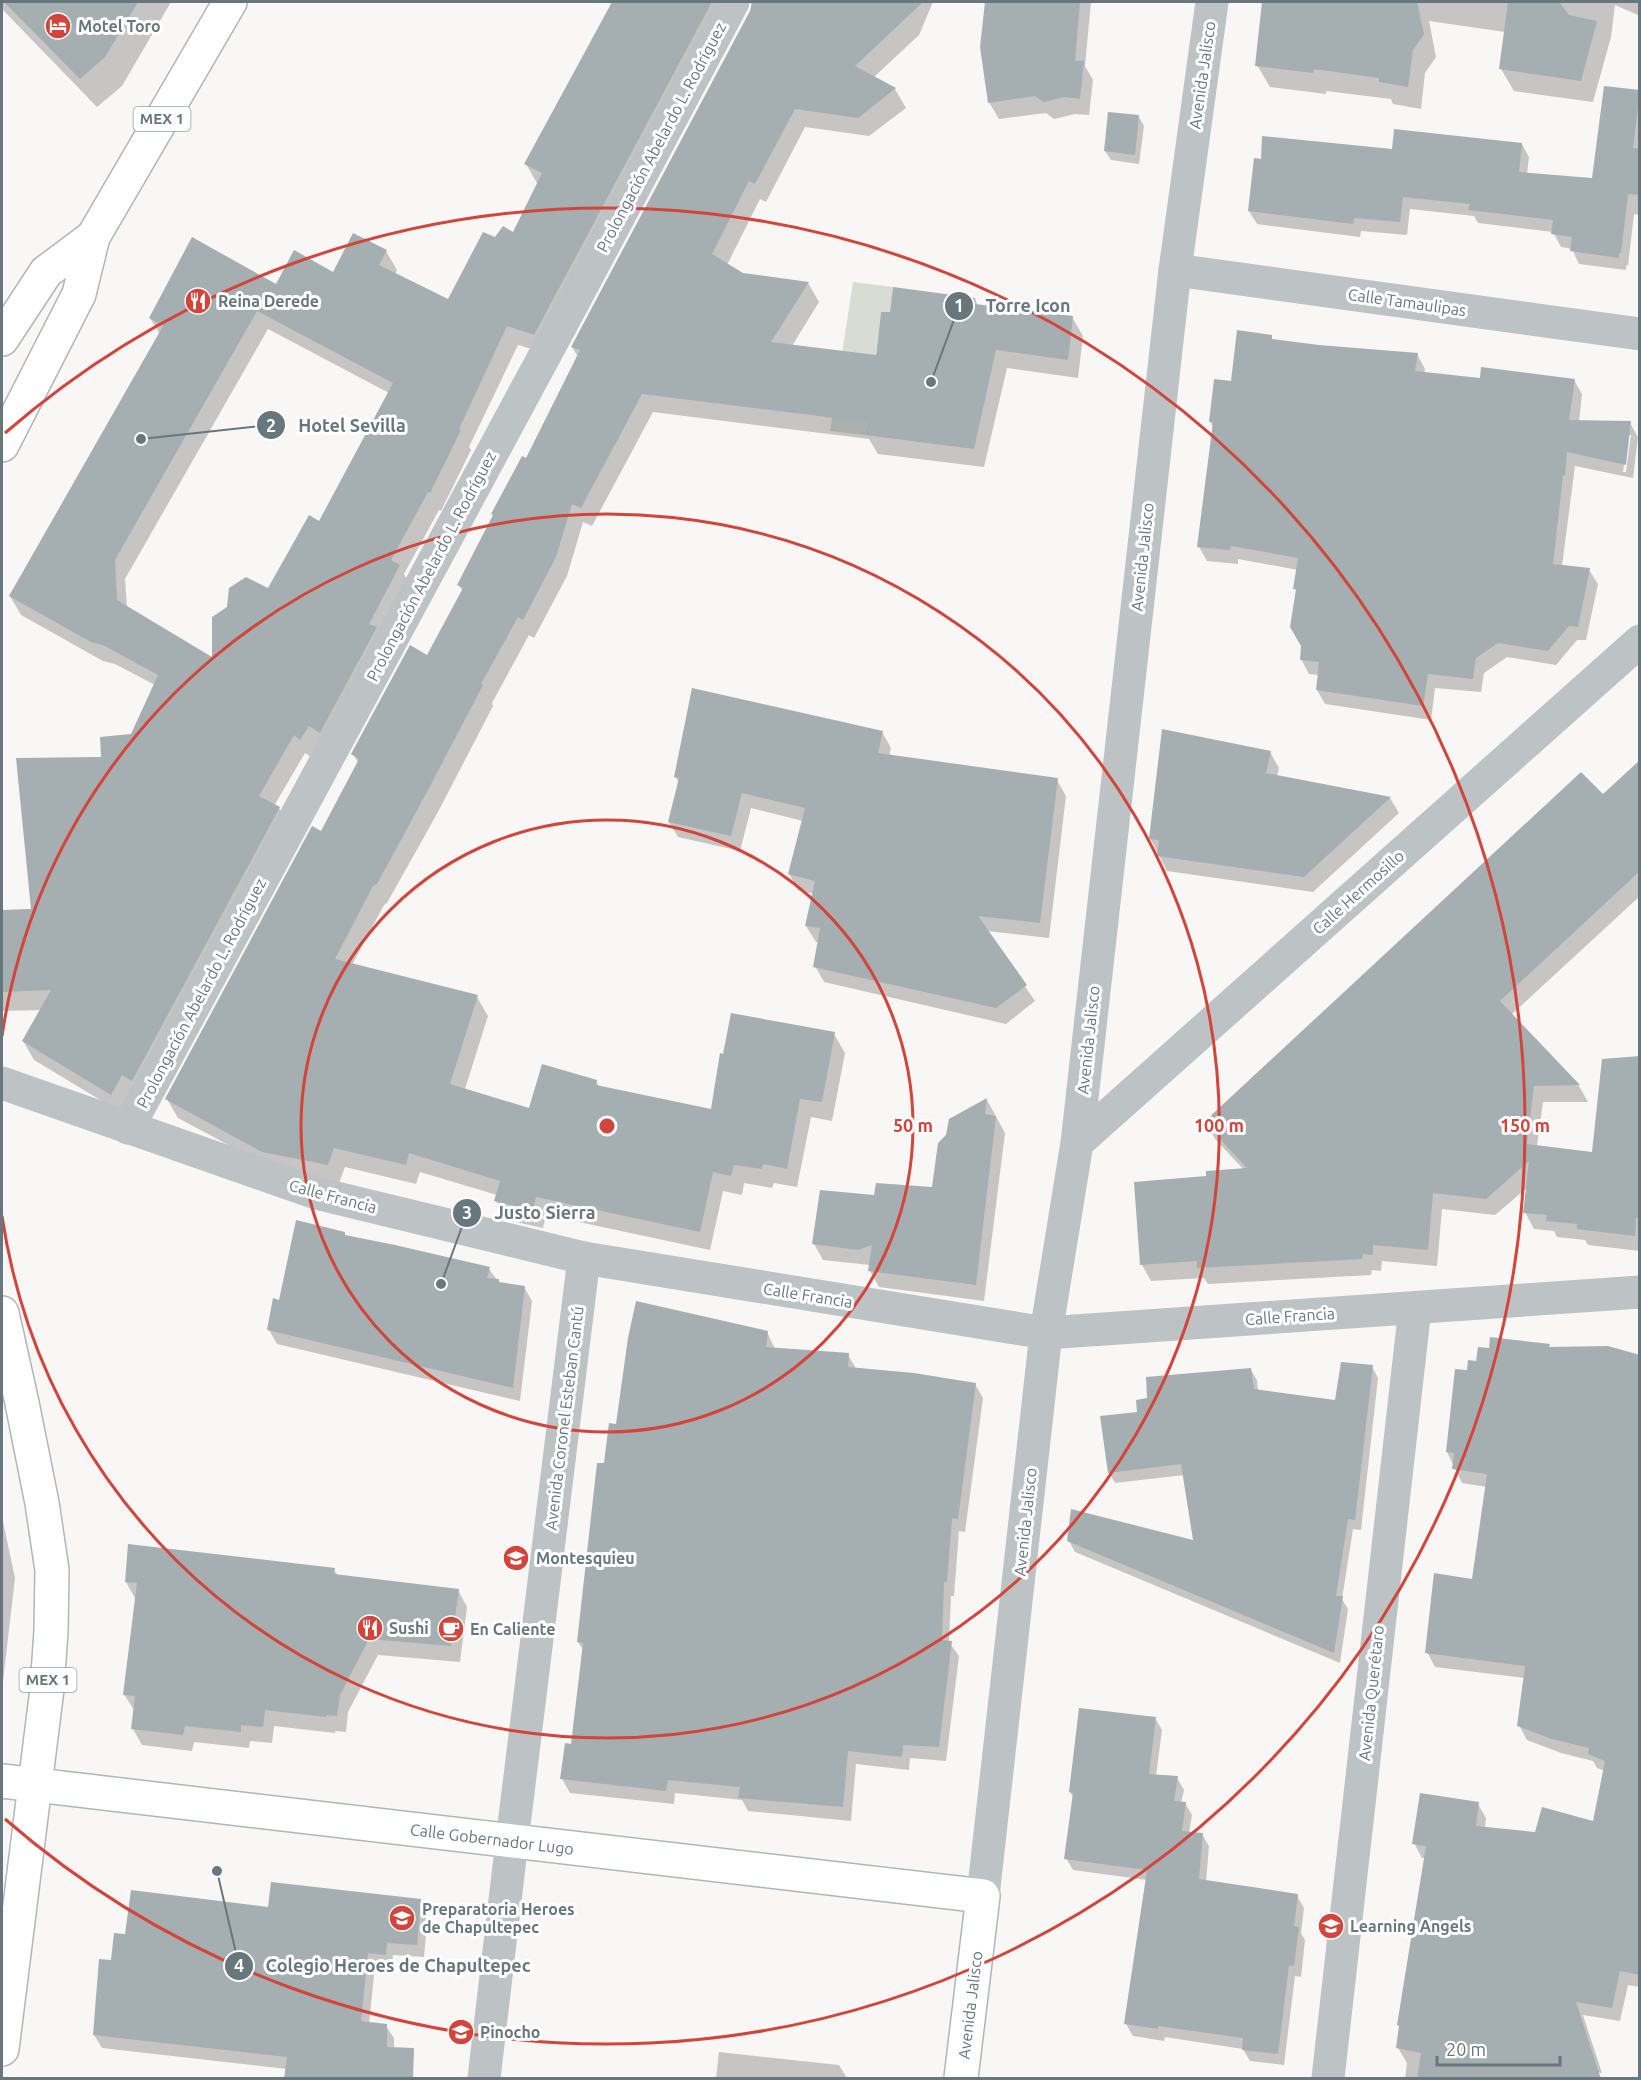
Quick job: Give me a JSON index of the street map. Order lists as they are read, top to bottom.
{
  "streets": {
    "main road": ["Avenida Jalisco", "MEX 1", "Calle Gobernador Lugo"],
    "street": [
      "Prolongación Abelardo L. Rodríguez",
      "Calle Tamaulipas",
      "Calle Hermosillo",
      "Calle Francia",
      "Avenida Coronel Esteban Cantú",
      "Avenida Querétaro"
    ]
  },
  "crossings": [
    ["Avenida Jalisco", "Calle Tamaulipas"],
    ["Avenida Jalisco", "Calle Hermosillo"],
    ["Avenida Jalisco", "Calle Francia"],
    ["Avenida Jalisco", "Calle Gobernador Lugo"],
    ["MEX 1", "Calle Gobernador Lugo"],
    ["Prolongación Abelardo L. Rodríguez", "Calle Francia"],
    ["Calle Francia", "Avenida Coronel Esteban Cantú"],
    ["Calle Francia", "Avenida Querétaro"],
    ["Avenida Coronel Esteban Cantú", "Calle Gobernador Lugo"]
  ],
  "places": {
    "hotel": ["Motel Toro"],
    "restaurant": ["Reina Derede", "Sushi"],
    "other": [
      "Torre Icon",
      "Hotel Sevilla",
      "Justo Sierra",
      "Colegio Heroes de Chapultepec"
    ],
    "school or university": [
      "Montesquieu",
      "Preparatoria Heroes de Chapultepec",
      "Learning Angels",
      "Pinocho"
    ],
    "cafe": ["En Caliente"]
  },
  "scale_bar": "20 m",
  "rings": ["50 m", "100 m", "150 m"]
}
